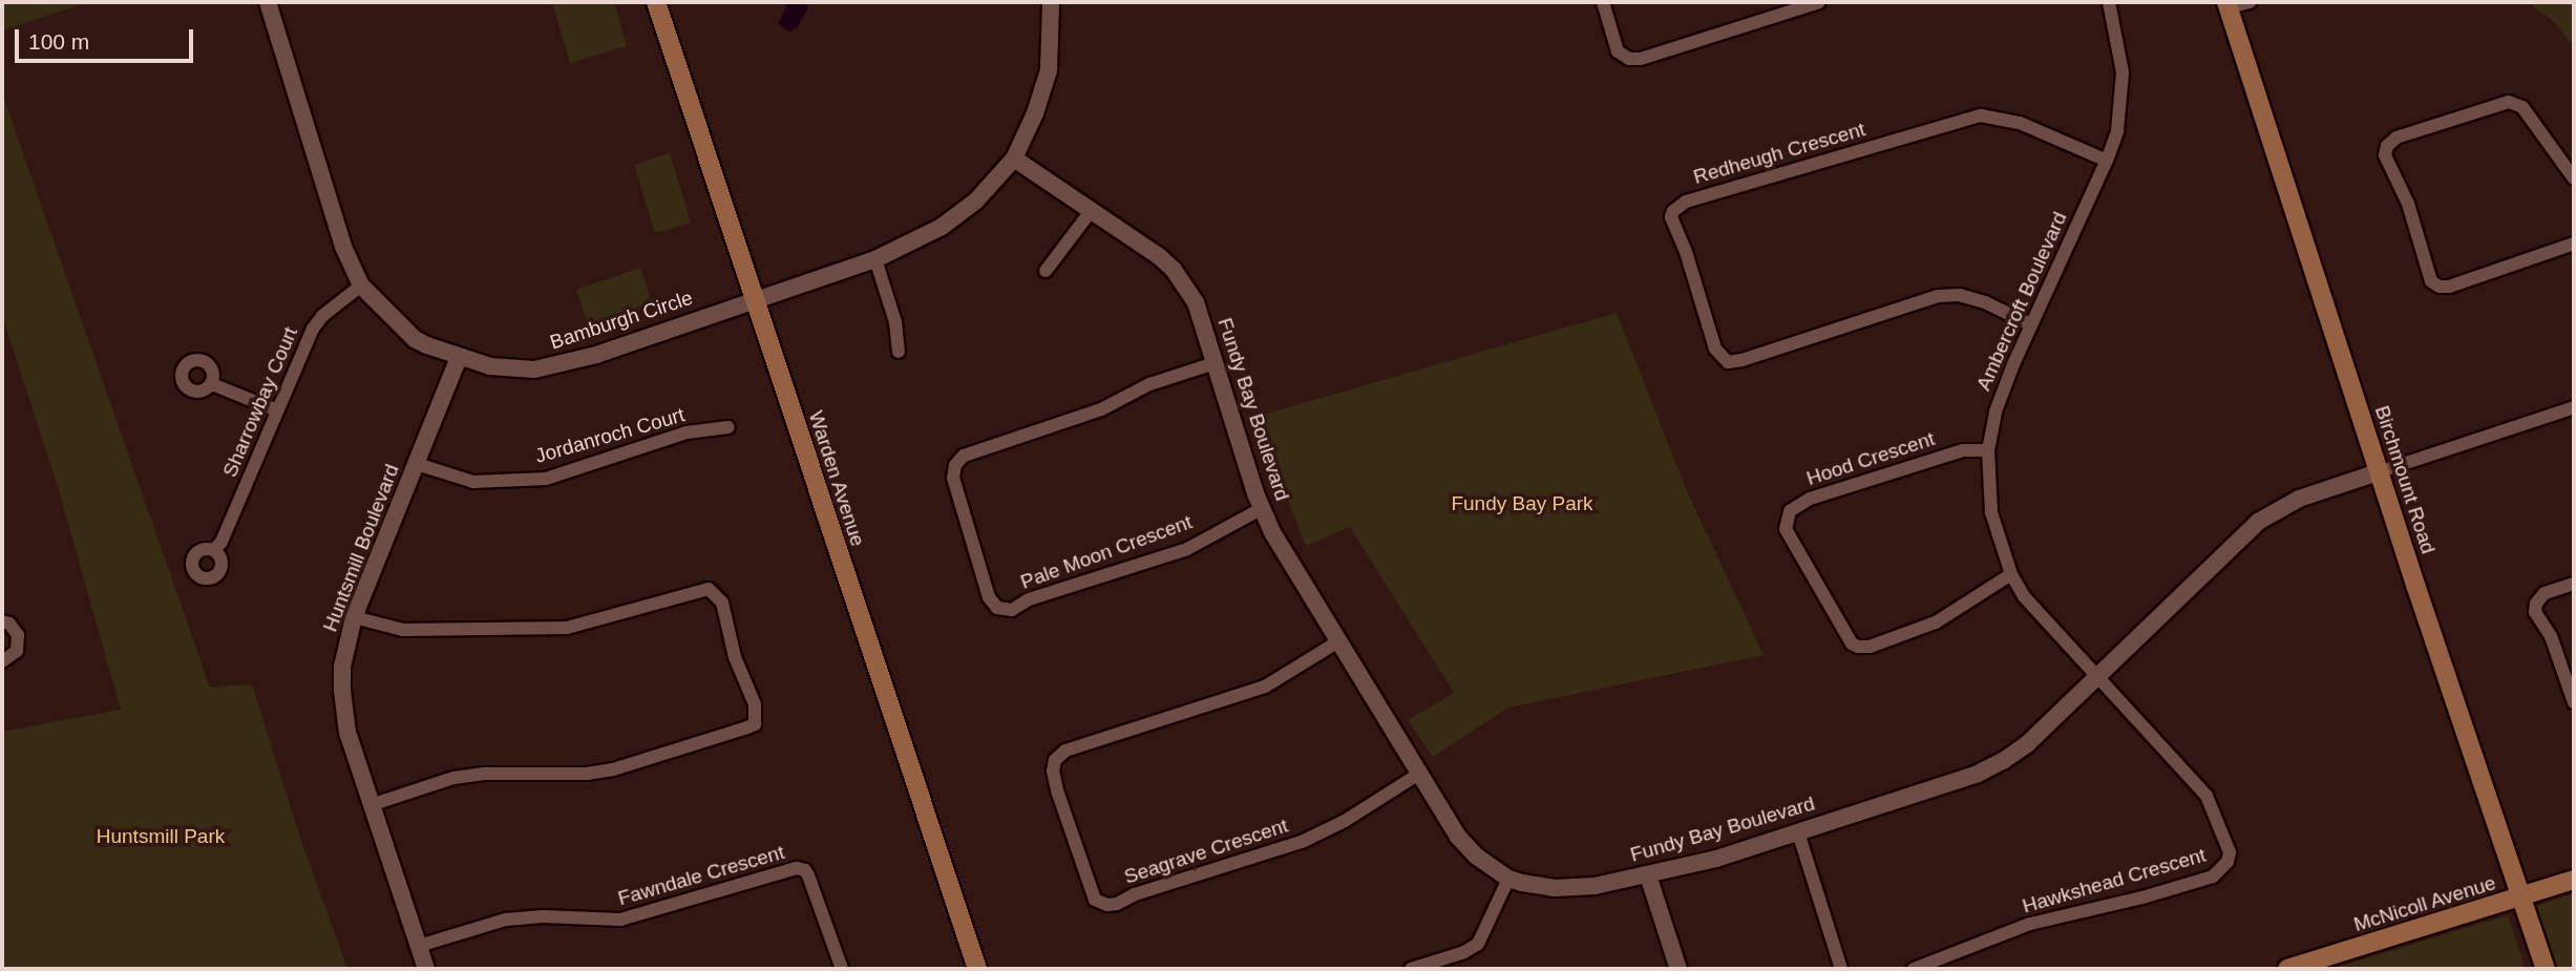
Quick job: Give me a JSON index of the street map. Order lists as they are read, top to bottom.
{
  "streets": {
    "main road": ["Warden Avenue", "Birchmount Road", "McNicoll Avenue"],
    "street": [
      "Redheugh Crescent",
      "Ambercroft Boulevard",
      "Bamburgh Circle",
      "Sharrowbay Court",
      "Fundy Bay Boulevard",
      "Jordanroch Court",
      "Hood Crescent",
      "Huntsmill Boulevard",
      "Pale Moon Crescent",
      "Seagrave Crescent",
      "Fawndale Crescent",
      "Hawkshead Crescent"
    ]
  },
  "crossings": [
    ["Redheugh Crescent", "Ambercroft Boulevard"],
    ["Ambercroft Boulevard", "Fundy Bay Boulevard"],
    ["Ambercroft Boulevard", "Hood Crescent"],
    ["Ambercroft Boulevard", "Hawkshead Crescent"],
    ["Bamburgh Circle", "Sharrowbay Court"],
    ["Bamburgh Circle", "Fundy Bay Boulevard"],
    ["Bamburgh Circle", "Warden Avenue"],
    ["Bamburgh Circle", "Huntsmill Boulevard"],
    ["Fundy Bay Boulevard", "Birchmount Road"],
    ["Fundy Bay Boulevard", "Pale Moon Crescent"],
    ["Fundy Bay Boulevard", "Seagrave Crescent"],
    ["Fundy Bay Boulevard", "Hawkshead Crescent"],
    ["Jordanroch Court", "Huntsmill Boulevard"],
    ["Birchmount Road", "McNicoll Avenue"],
    ["Huntsmill Boulevard", "Fawndale Crescent"]
  ],
  "parks": ["Fundy Bay Park", "Huntsmill Park"],
  "scale_bar": "100 m"
}
